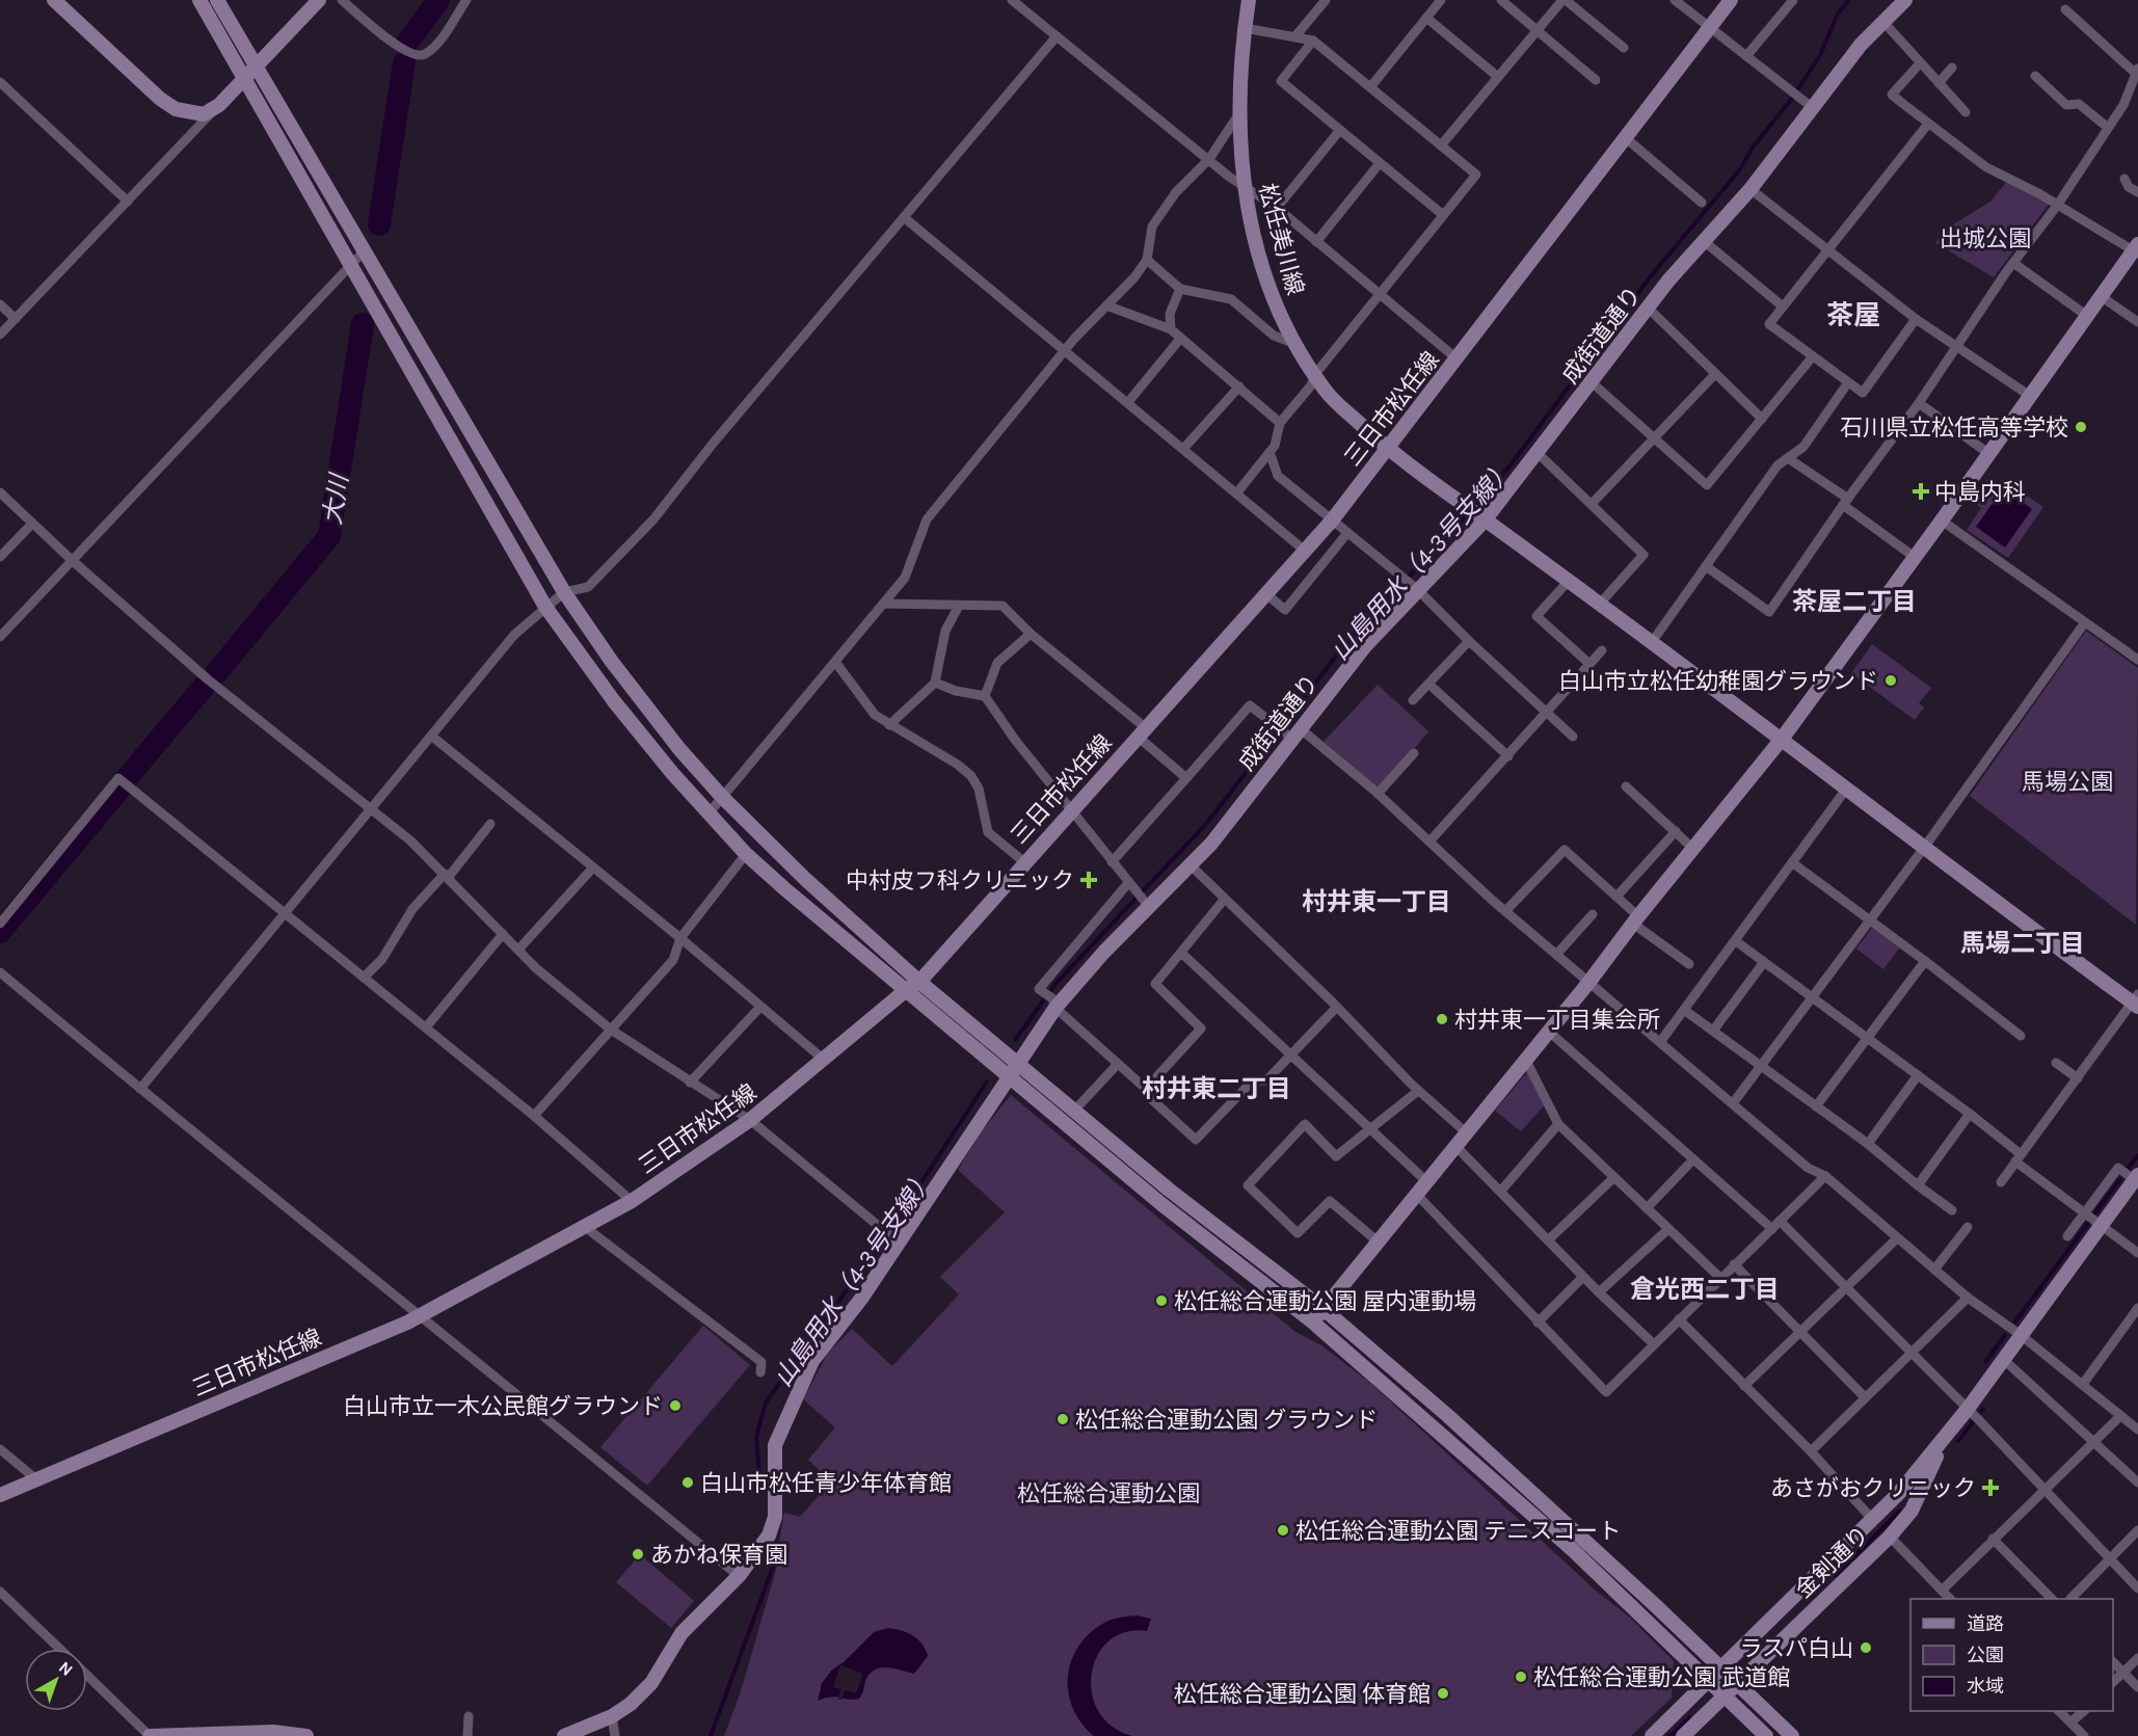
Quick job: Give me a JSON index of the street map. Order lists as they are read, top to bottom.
{
  "streets": {
    "street": [
      "松任美川線",
      "成街道通り",
      "三日市松任線",
      "金剣通り"
    ]
  },
  "crossings": [
    ["松任美川線", "成街道通り"],
    ["松任美川線", "三日市松任線"]
  ],
  "districts": [
    "茶屋",
    "茶屋二丁目",
    "村井東一丁目",
    "馬場二丁目",
    "村井東二丁目",
    "倉光西二丁目"
  ],
  "water": ["大川", "山島用水（4-3号支線）"],
  "parks": ["出城公園", "馬場公園", "松任総合運動公園"],
  "places": {
    "other": [
      "石川県立松任高等学校",
      "白山市立松任幼稚園グラウンド",
      "村井東一丁目集会所",
      "松任総合運動公園 屋内運動場",
      "白山市立一木公民館グラウンド",
      "松任総合運動公園 グラウンド",
      "白山市松任青少年体育館",
      "松任総合運動公園 テニスコート",
      "あかね保育園",
      "ラスパ白山",
      "松任総合運動公園 武道館",
      "松任総合運動公園 体育館"
    ],
    "health": ["中島内科", "中村皮フ科クリニック", "あさがおクリニック"]
  },
  "legend": ["道路", "公園", "水域"],
  "north": "top right"
}
